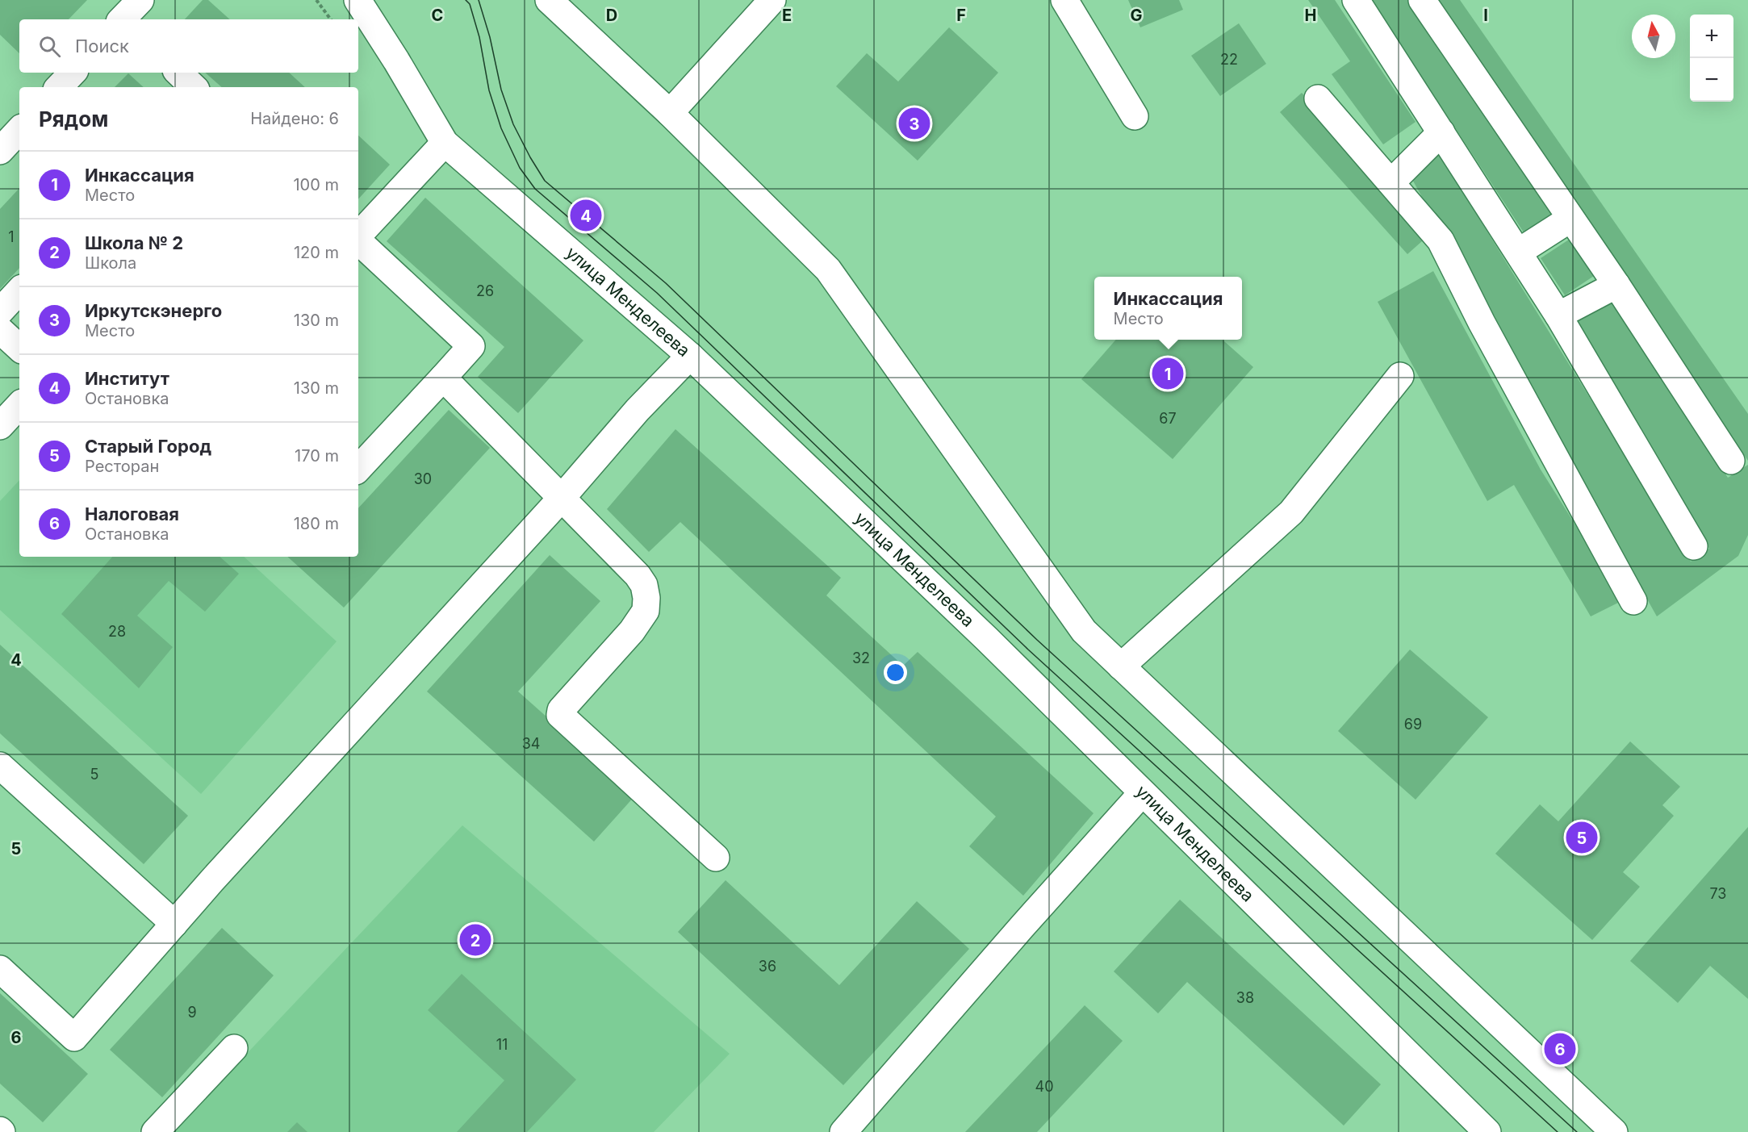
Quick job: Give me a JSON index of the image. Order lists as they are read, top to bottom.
{
  "streets": {
    "main road": ["улица Менделеева"]
  },
  "house_numbers": [
    "22",
    "1",
    "26",
    "67",
    "30",
    "28",
    "32",
    "69",
    "34",
    "5",
    "73",
    "36",
    "38",
    "9",
    "11",
    "40"
  ],
  "north": "top",
  "page": {
    "map_buttons": ["+", "−"],
    "search": "Поиск",
    "heading": ["Рядом", "Найдено: 6"],
    "pins": [
      "3",
      "4",
      "1",
      "5",
      "2",
      "6"
    ],
    "list": [
      {
        "mark": "1",
        "name": "Инкассация",
        "note": "Место",
        "value": "100 m"
      },
      {
        "mark": "2",
        "name": "Школа № 2",
        "note": "Школа",
        "value": "120 m"
      },
      {
        "mark": "3",
        "name": "Иркутскэнерго",
        "note": "Место",
        "value": "130 m"
      },
      {
        "mark": "4",
        "name": "Институт",
        "note": "Остановка",
        "value": "130 m"
      },
      {
        "mark": "5",
        "name": "Старый Город",
        "note": "Ресторан",
        "value": "170 m"
      },
      {
        "mark": "6",
        "name": "Налоговая",
        "note": "Остановка",
        "value": "180 m"
      }
    ],
    "popup": ["Инкассация", "Место"]
  },
  "grid": {
    "columns": [
      "C",
      "D",
      "E",
      "F",
      "G",
      "H",
      "I"
    ],
    "rows": ["4", "5", "6"]
  }
}
